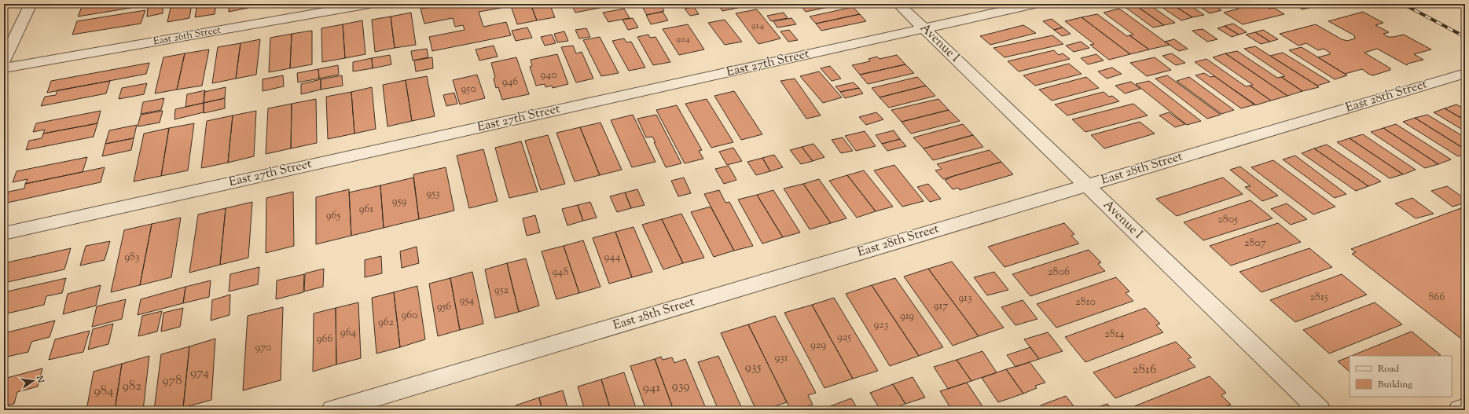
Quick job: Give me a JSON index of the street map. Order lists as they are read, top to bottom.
{
  "streets": {
    "street": [
      "East 26th Street",
      "Avenue I",
      "East 27th Street",
      "East 28th Street"
    ]
  },
  "crossings": [
    ["Avenue I", "East 27th Street"],
    ["Avenue I", "East 28th Street"]
  ],
  "house_numbers": [
    "914",
    "924",
    "940",
    "946",
    "950",
    "953",
    "959",
    "961",
    "965",
    "2805",
    "2807",
    "983",
    "944",
    "948",
    "2806",
    "952",
    "2815",
    "866",
    "913",
    "954",
    "2810",
    "917",
    "956",
    "960",
    "919",
    "962",
    "923",
    "964",
    "2814",
    "925",
    "966",
    "929",
    "970",
    "931",
    "935",
    "2816",
    "974",
    "978",
    "982",
    "939",
    "941",
    "984"
  ],
  "legend": ["Road", "Building"],
  "north": "right"
}
